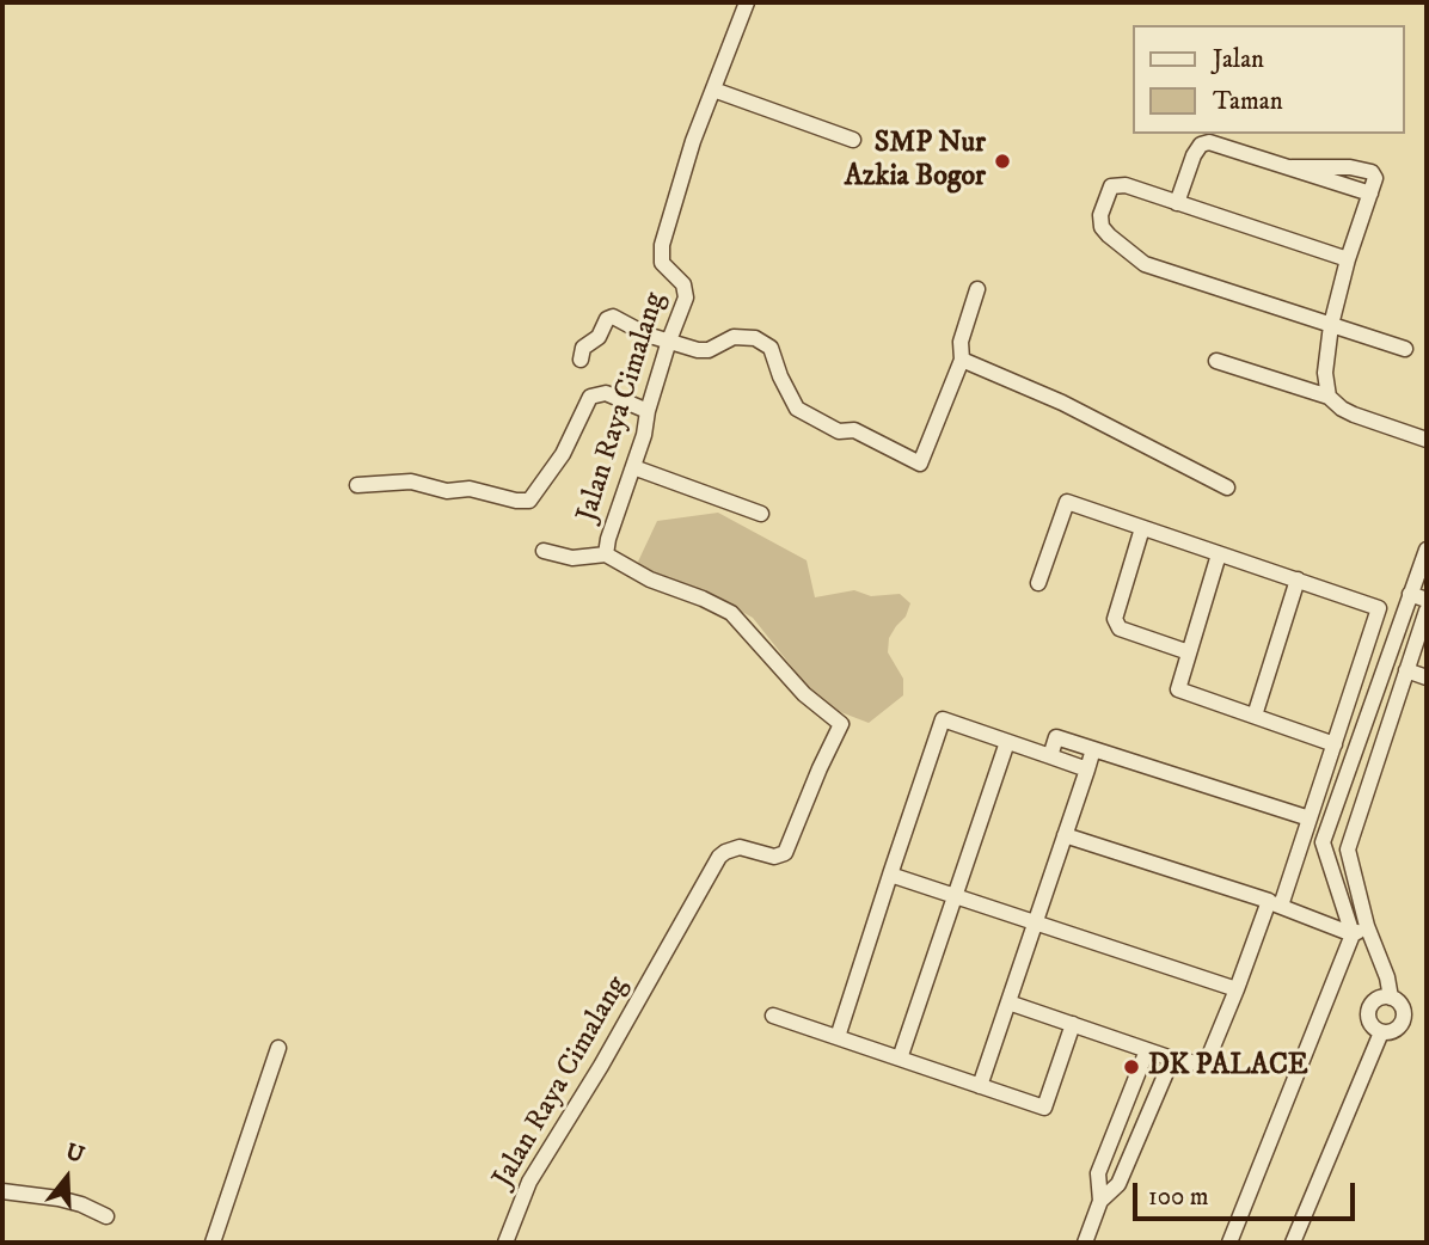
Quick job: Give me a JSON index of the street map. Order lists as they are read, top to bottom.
{
  "streets": {
    "street": ["Jalan Raya Cimalang"]
  },
  "places": ["SMP Nur Azkia Bogor", "DK PALACE"],
  "legend": ["Jalan", "Taman"],
  "scale_bar": "100 m",
  "north": "top"
}
